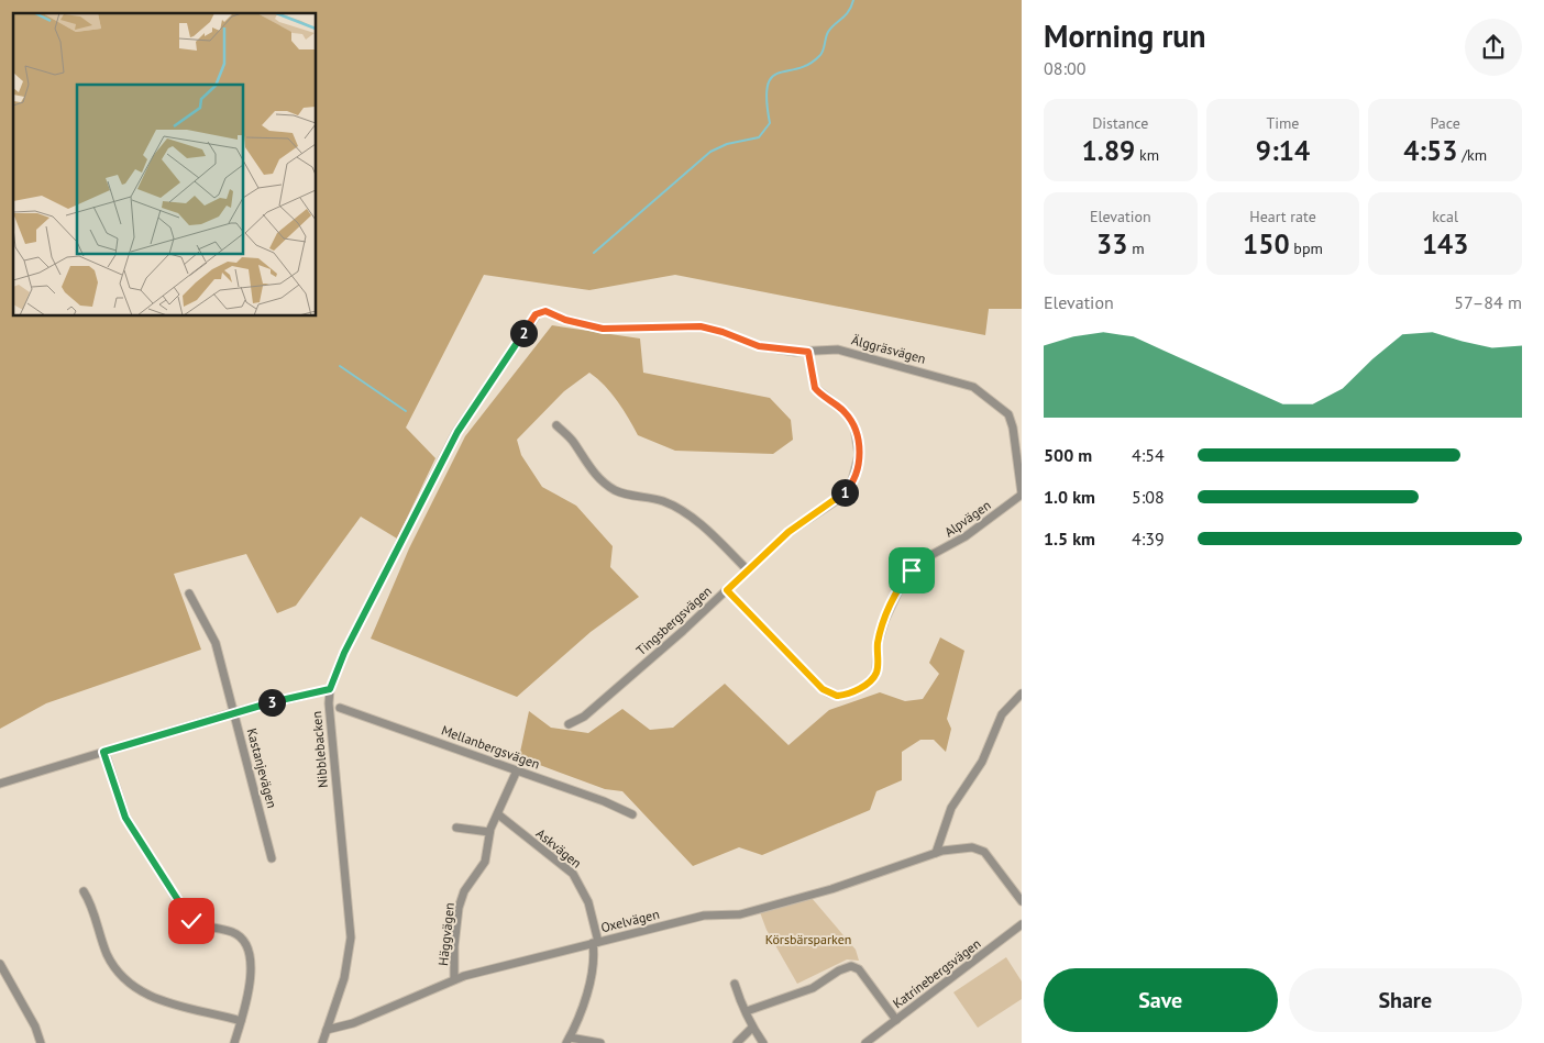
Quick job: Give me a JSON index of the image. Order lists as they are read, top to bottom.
{
  "streets": {
    "street": [
      "Älggräsvägen",
      "Alpvägen",
      "Tingsbergsvägen",
      "Mellanbergsvägen",
      "Nibblebacken",
      "Kastanjevägen",
      "Askvägen",
      "Oxelvägen",
      "Häggvägen",
      "Katrinebergsvägen"
    ]
  },
  "crossings": [
    ["Älggräsvägen", "Alpvägen"],
    ["Älggräsvägen", "Tingsbergsvägen"],
    ["Älggräsvägen", "Nibblebacken"],
    ["Alpvägen", "Tingsbergsvägen"],
    ["Mellanbergsvägen", "Häggvägen"],
    ["Nibblebacken", "Oxelvägen"],
    ["Askvägen", "Oxelvägen"],
    ["Askvägen", "Häggvägen"],
    ["Oxelvägen", "Häggvägen"]
  ],
  "parks": ["Körsbärsparken"],
  "page": {
    "heading": ["Morning run", "08:00"],
    "stats": [
      ["Distance", "1.89 km"],
      ["Time", "9:14"],
      ["Pace", "4:53 /km"],
      ["Elevation", "33 m"],
      ["Heart rate", "150 bpm"],
      ["kcal", "143"]
    ],
    "chart": ["Elevation", "57–84 m"],
    "pins": ["2", "1", "3"],
    "list": [
      {
        "name": "500 m",
        "note": "4:54"
      },
      {
        "name": "1.0 km",
        "note": "5:08"
      },
      {
        "name": "1.5 km",
        "note": "4:39"
      }
    ],
    "buttons": ["Save", "Share"]
  }
}
